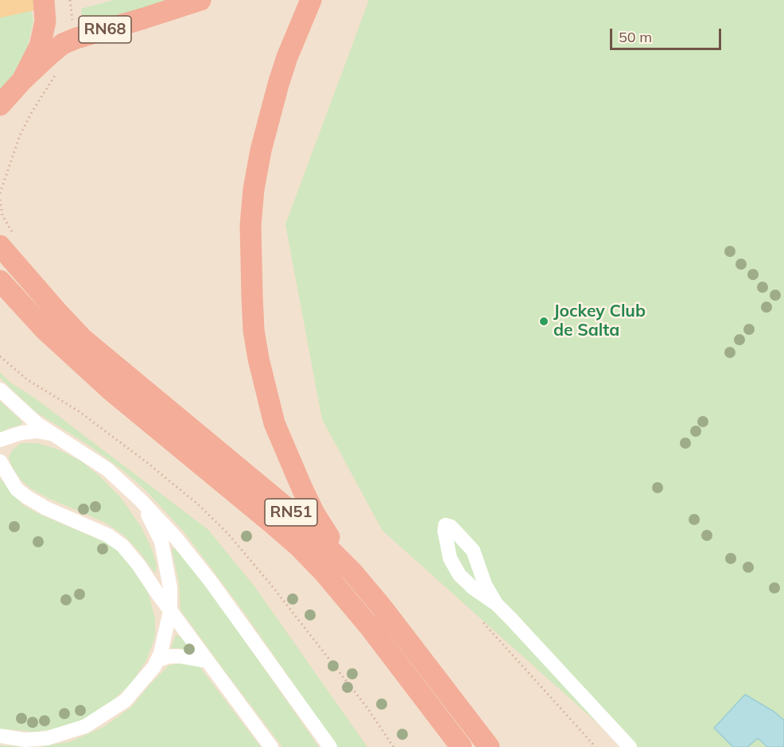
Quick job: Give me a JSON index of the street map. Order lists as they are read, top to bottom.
{
  "streets": {
    "highway": ["RN68", "RN51"]
  },
  "places": ["Jockey Club de Salta"],
  "scale_bar": "50 m"
}
